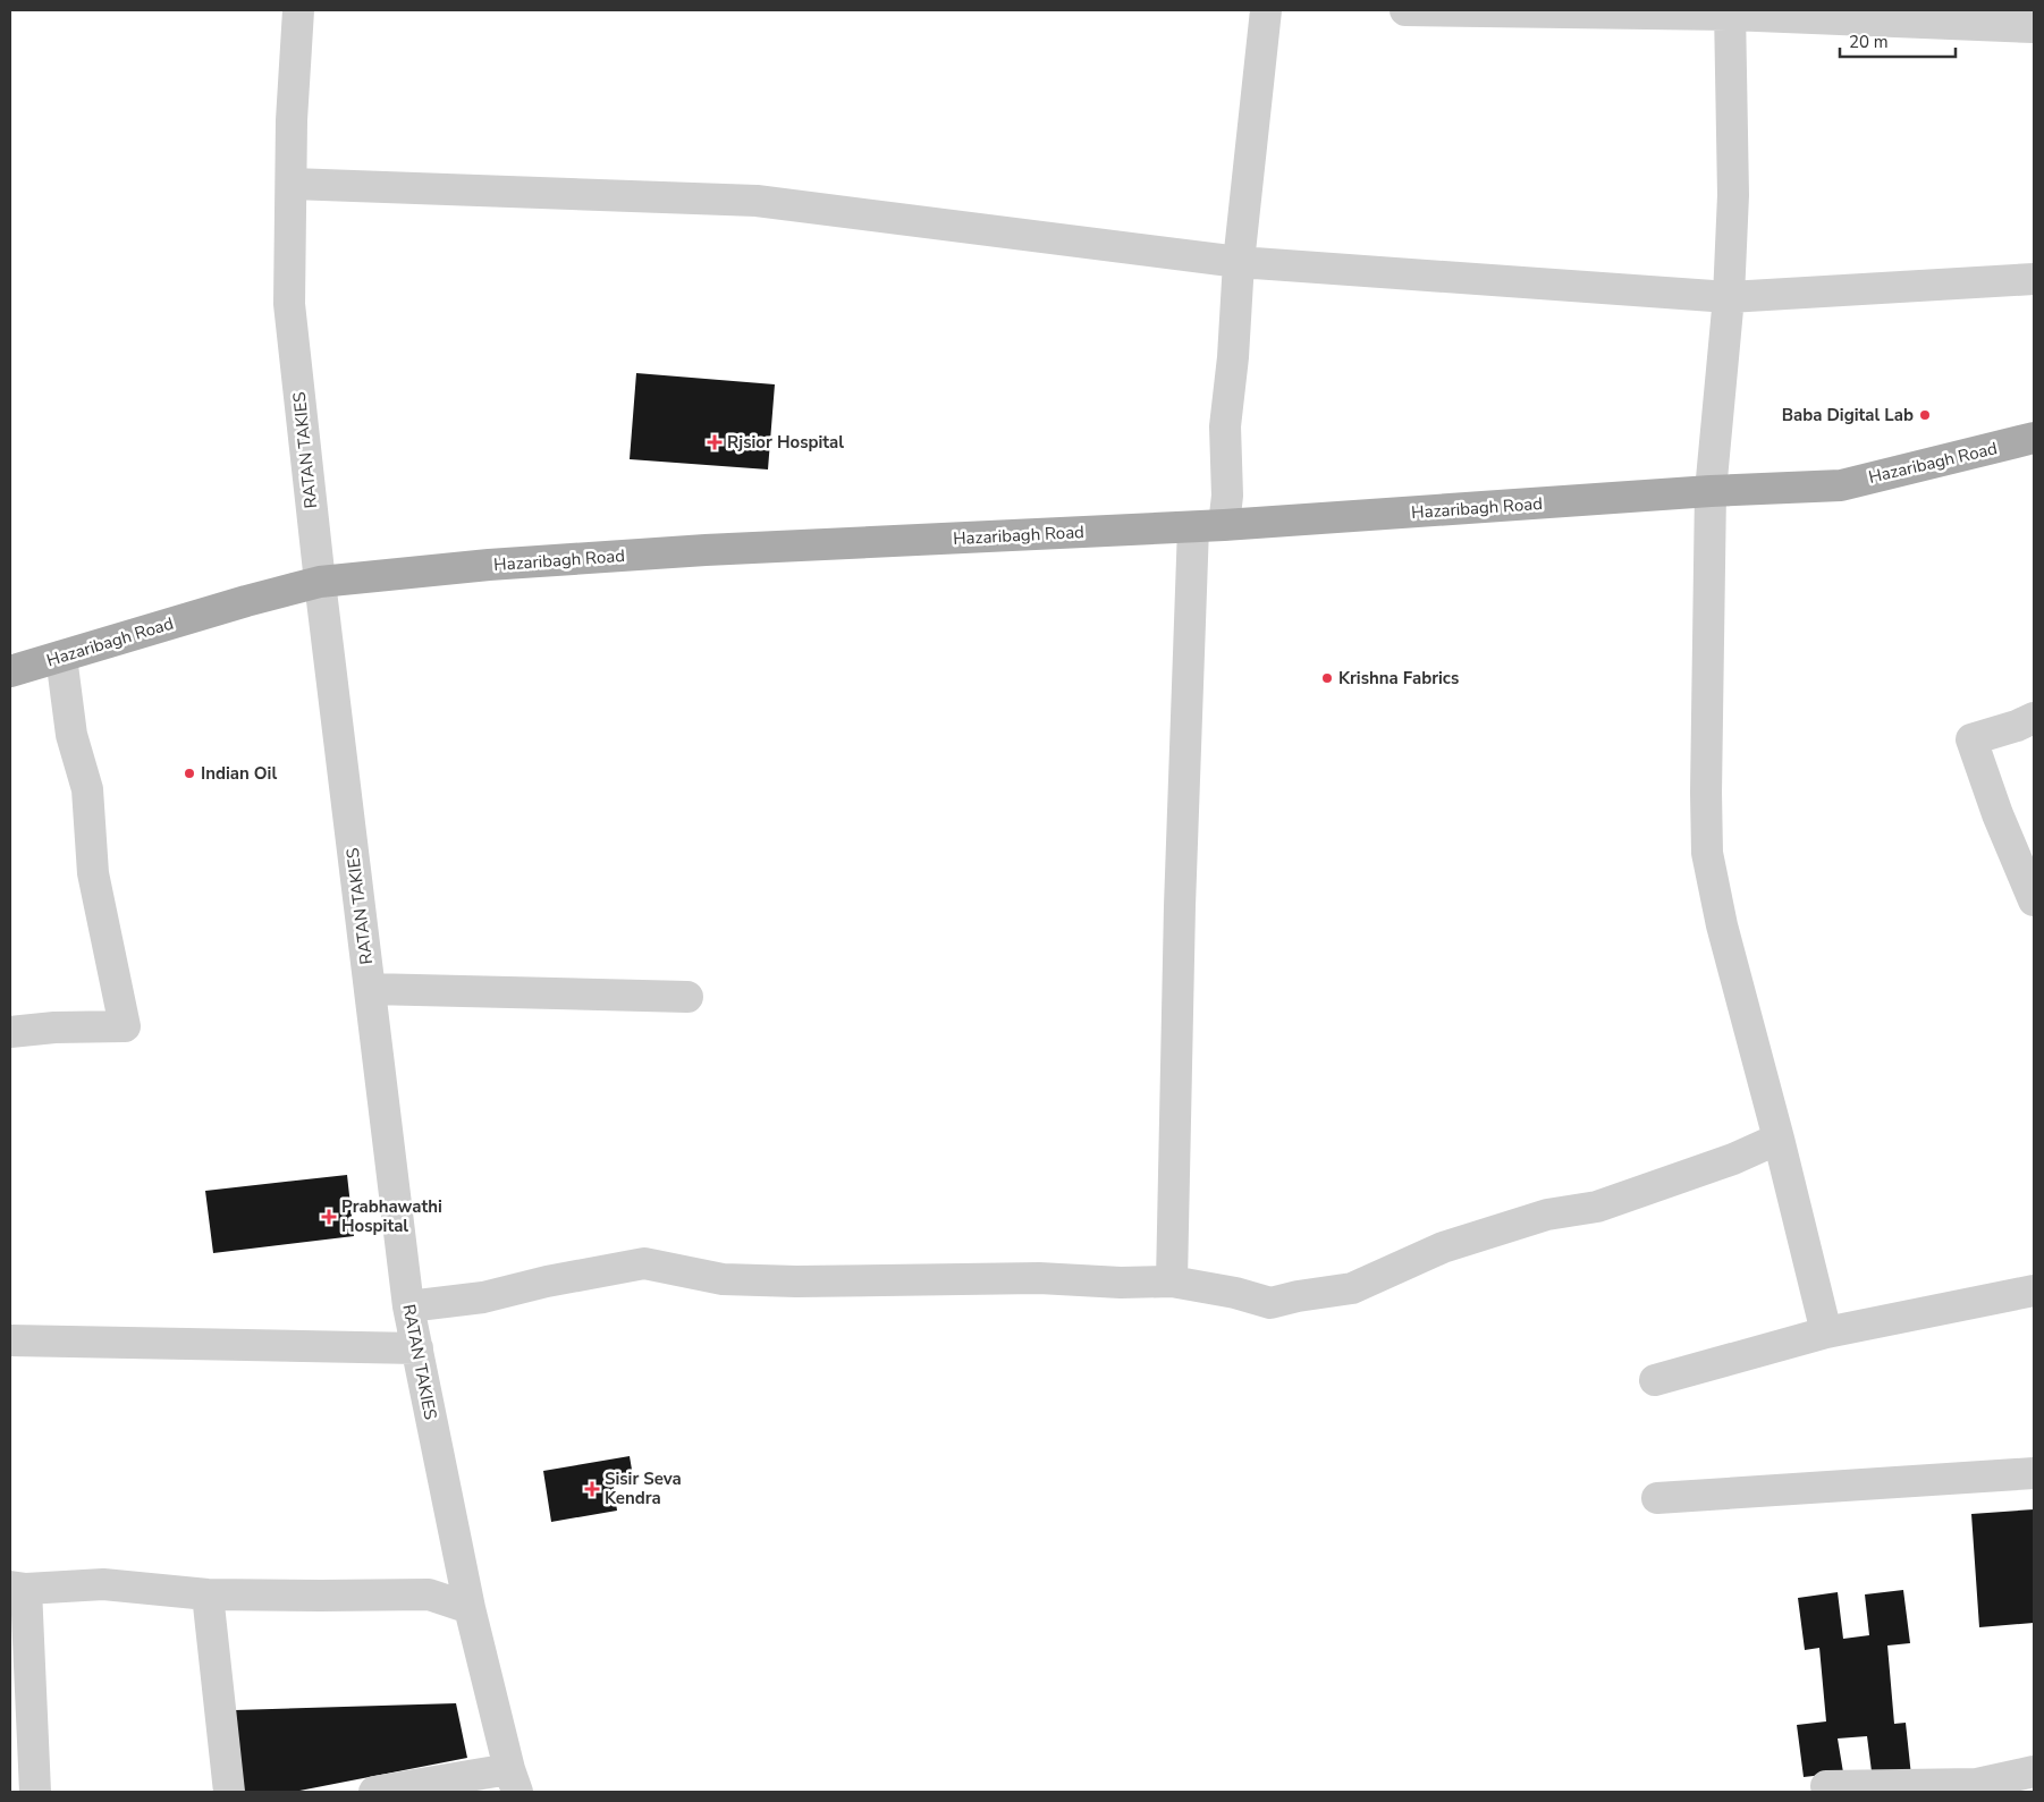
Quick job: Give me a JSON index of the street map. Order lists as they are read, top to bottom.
{
  "streets": {
    "main road": ["Hazaribagh Road"],
    "street": ["RATAN TAKIES"]
  },
  "crossings": [
    ["RATAN TAKIES", "Hazaribagh Road"]
  ],
  "places": {
    "other": ["Baba Digital Lab", "Krishna Fabrics", "Indian Oil"],
    "health": ["Rjsior Hospital", "Prabhawathi Hospital", "Sisir Seva Kendra"]
  },
  "scale_bar": "20 m"
}
